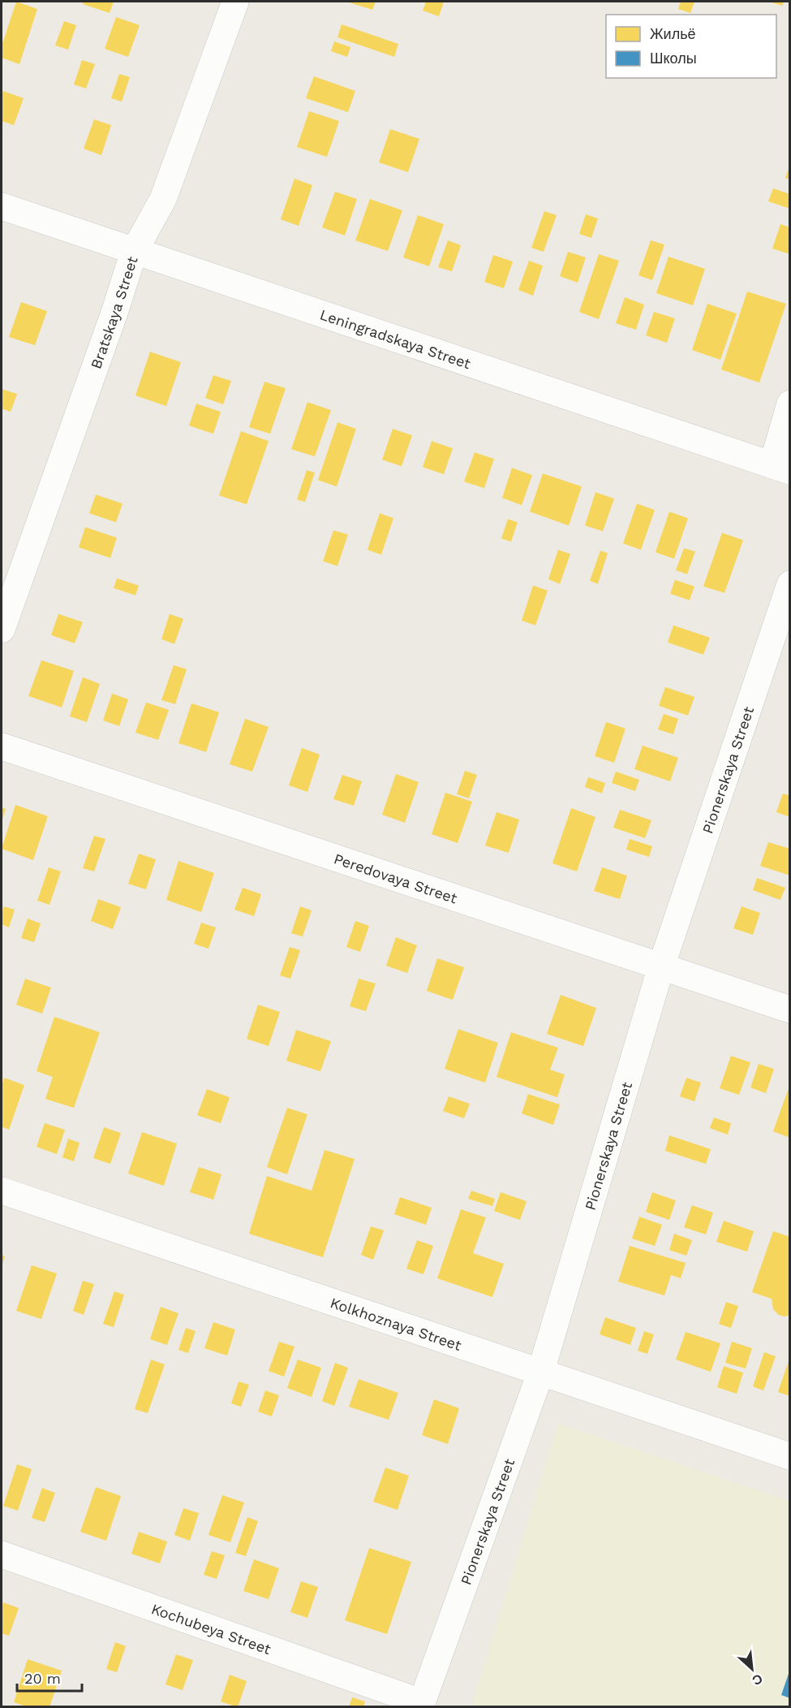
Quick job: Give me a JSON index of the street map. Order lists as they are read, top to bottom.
{
  "streets": {
    "street": [
      "Bratskaya Street",
      "Leningradskaya Street",
      "Pionerskaya Street",
      "Peredovaya Street",
      "Kolkhoznaya Street",
      "Kochubeya Street"
    ]
  },
  "crossings": [
    ["Bratskaya Street", "Leningradskaya Street"],
    ["Pionerskaya Street", "Peredovaya Street"],
    ["Pionerskaya Street", "Kolkhoznaya Street"],
    ["Pionerskaya Street", "Kochubeya Street"]
  ],
  "legend": ["Жильё", "Школы"],
  "scale_bar": "20 m",
  "north": "bottom right"
}
